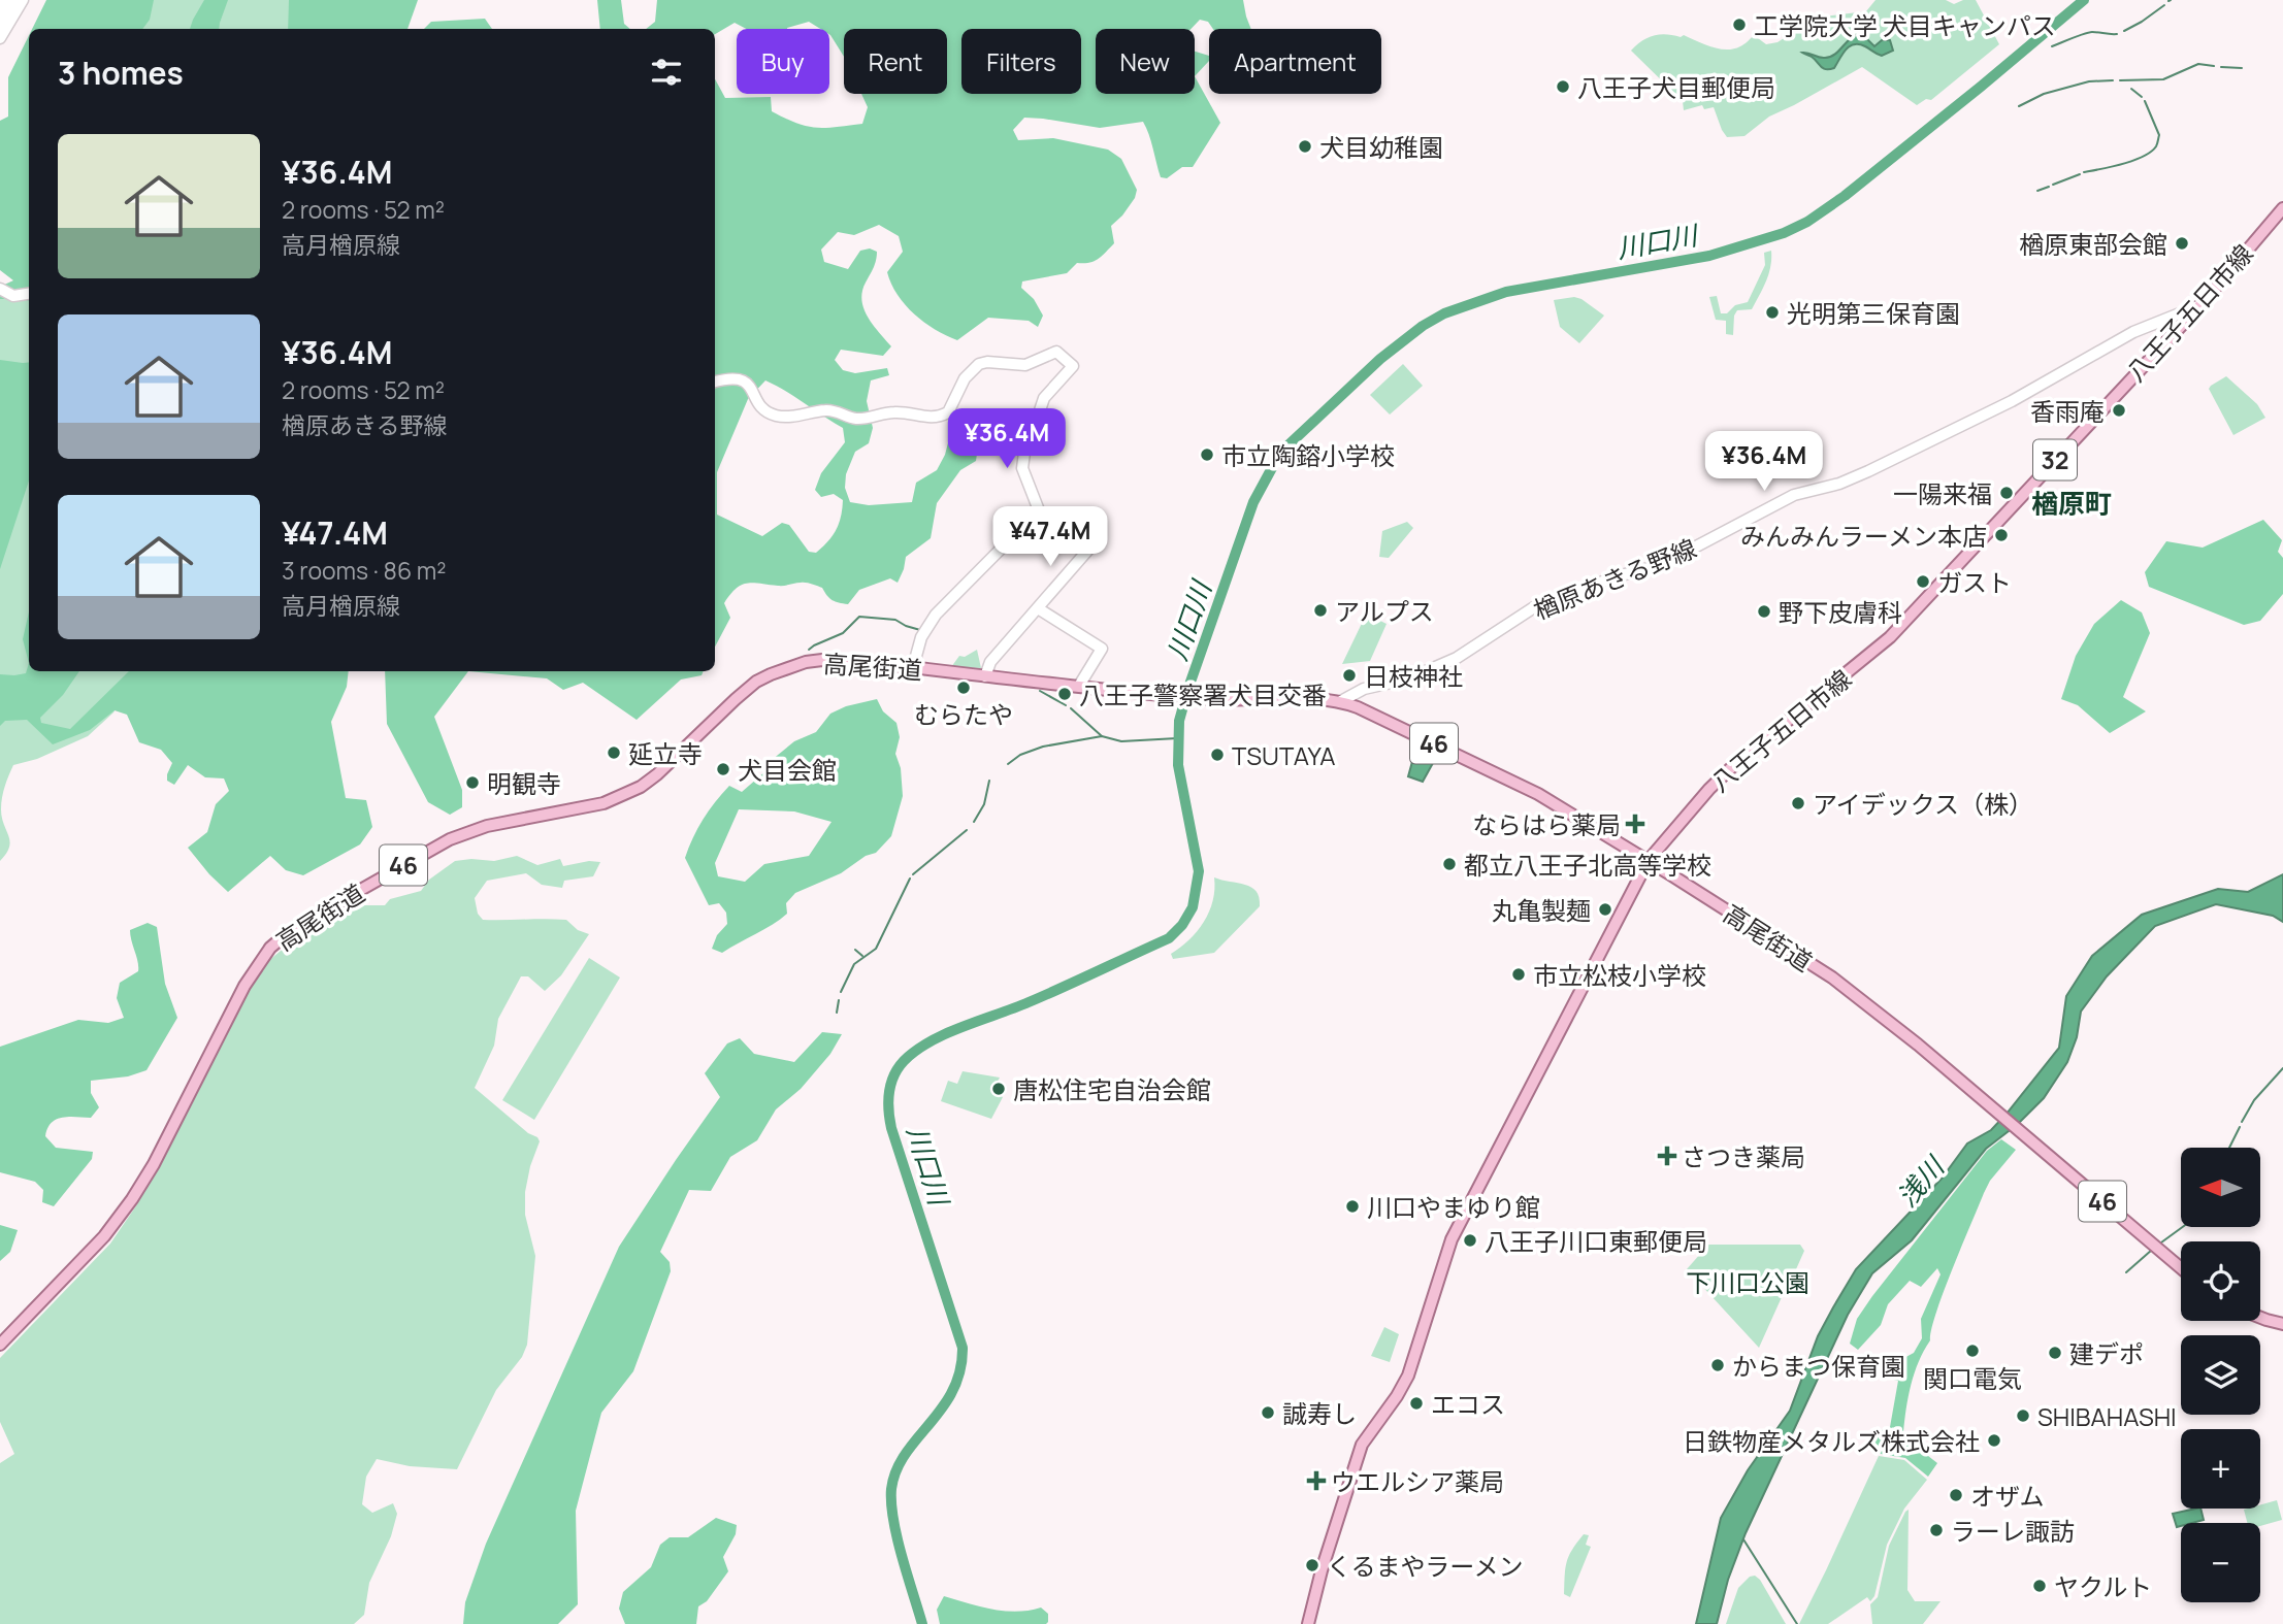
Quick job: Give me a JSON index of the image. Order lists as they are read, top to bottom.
{
  "streets": {
    "main road": [
      "八王子五日市線",
      "32",
      "楢原あきる野線",
      "高尾街道",
      "46"
    ]
  },
  "crossings": [
    ["八王子五日市線", "楢原あきる野線"],
    ["八王子五日市線", "高尾街道"],
    ["楢原あきる野線", "高尾街道"]
  ],
  "districts": ["楢原町"],
  "water": ["川口川", "浅川"],
  "parks": ["下川口公園"],
  "places": {
    "other": [
      "工学院大学 犬目キャンパス",
      "八王子犬目郵便局",
      "犬目幼稚園",
      "楢原東部会館",
      "光明第三保育園",
      "香雨庵",
      "市立陶鎔小学校",
      "一陽来福",
      "みんみんラーメン本店",
      "ガスト",
      "アルプス",
      "野下皮膚科",
      "日枝神社",
      "むらたや",
      "八王子警察署犬目交番",
      "延立寺",
      "TSUTAYA",
      "犬目会館",
      "明観寺",
      "アイデックス（株）",
      "都立八王子北高等学校",
      "丸亀製麺",
      "市立松枝小学校",
      "唐松住宅自治会館",
      "川口やまゆり館",
      "八王子川口東郵便局",
      "関口電気",
      "建デポ",
      "からまつ保育園",
      "エコス",
      "誠寿し",
      "SHIBAHASHI",
      "日鉄物産メタルズ株式会社",
      "オザム",
      "ラーレ諏訪",
      "くるまやラーメン",
      "ヤクルト"
    ],
    "health": ["ならはら薬局", "さつき薬局", "ウエルシア薬局"]
  },
  "north": "left",
  "page": {
    "chip": [
      "Buy",
      "Rent",
      "Filters",
      "New",
      "Apartment"
    ],
    "heading": "3 homes",
    "list": [
      {
        "name": "¥36.4M",
        "note": "2 rooms · 52 m² · 高月楢原線"
      },
      {
        "name": "¥36.4M",
        "note": "2 rooms · 52 m² · 楢原あきる野線"
      },
      {
        "name": "¥47.4M",
        "note": "3 rooms · 86 m² · 高月楢原線"
      }
    ],
    "price": ["¥36.4M", "¥36.4M", "¥47.4M"],
    "map_buttons": ["+", "−"]
  }
}
